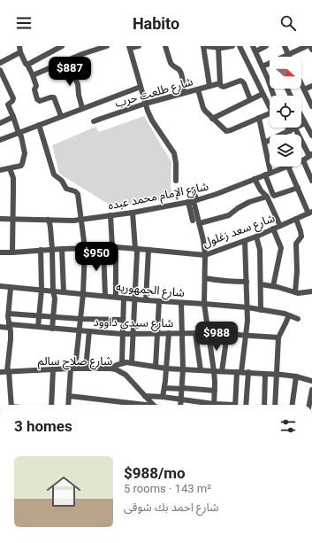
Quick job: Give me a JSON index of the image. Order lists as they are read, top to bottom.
{
  "streets": {
    "street": [
      "شارع طلعت حرب",
      "شارع الإمام محمد عبده",
      "شارع سعد زغلول",
      "شارع الجمهوريه",
      "شارع سيدى داوود",
      "شارع صلاح سالم"
    ]
  },
  "north": "right",
  "page": {
    "header": "Habito",
    "price": ["$887", "$950", "$988"],
    "heading": "3 homes",
    "list": [
      {
        "name": "$988/mo",
        "note": "5 rooms · 143 m² · شارع احمد بك شوقى"
      }
    ]
  }
}
